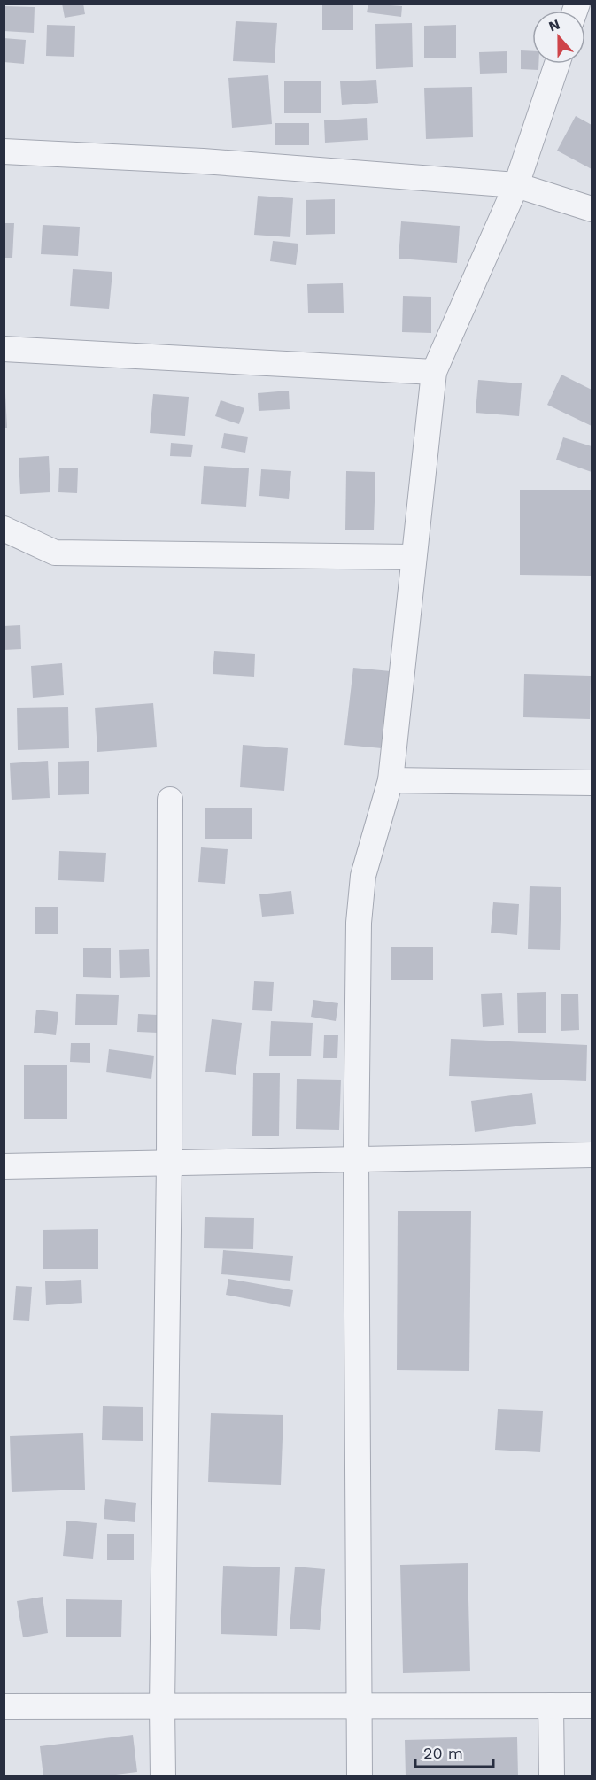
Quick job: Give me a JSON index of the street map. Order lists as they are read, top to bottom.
{
  "scale_bar": "20 m",
  "north": "top"
}
